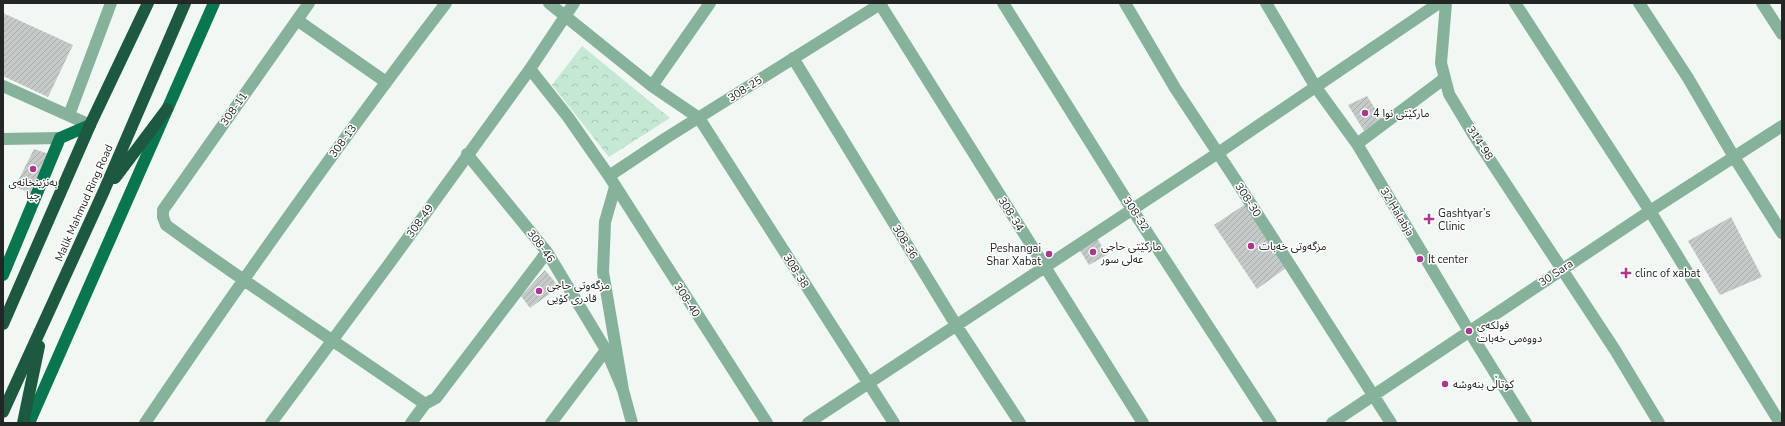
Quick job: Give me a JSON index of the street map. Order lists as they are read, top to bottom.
{
  "streets": {
    "highway": ["Malik Mahmud Ring Road"],
    "street": [
      "308-25",
      "308-11",
      "308-13",
      "314-98",
      "308-30",
      "32 Halabja",
      "308-34",
      "308-32",
      "308-49",
      "308-36",
      "308-46",
      "308-38",
      "30 Sara",
      "308-40"
    ]
  },
  "crossings": [
    ["308-25", "308-34"],
    ["308-25", "308-36"],
    ["308-25", "308-38"],
    ["308-25", "308-40"],
    ["308-11", "308-13"],
    ["314-98", "30 Sara"],
    ["308-30", "30 Sara"],
    ["32 Halabja", "30 Sara"],
    ["308-49", "308-46"],
    ["308-49", "308-40"]
  ],
  "places": {
    "other": [
      "مارکێتی نوا 4",
      "بەنزینخانەی چیا",
      "مزگەوتی خەبات",
      "مارکێتی حاجی عەلی سور",
      "Peshangai Shar Xabat",
      "It center",
      "مزگەوتی حاجی قادری کۆیی",
      "فولکه‌ی دووه‌می خه‌بات",
      "کوتاڵی بنەوشە"
    ],
    "health": ["Gashtyar’s Clinic", "clinc of xabat"]
  }
}
